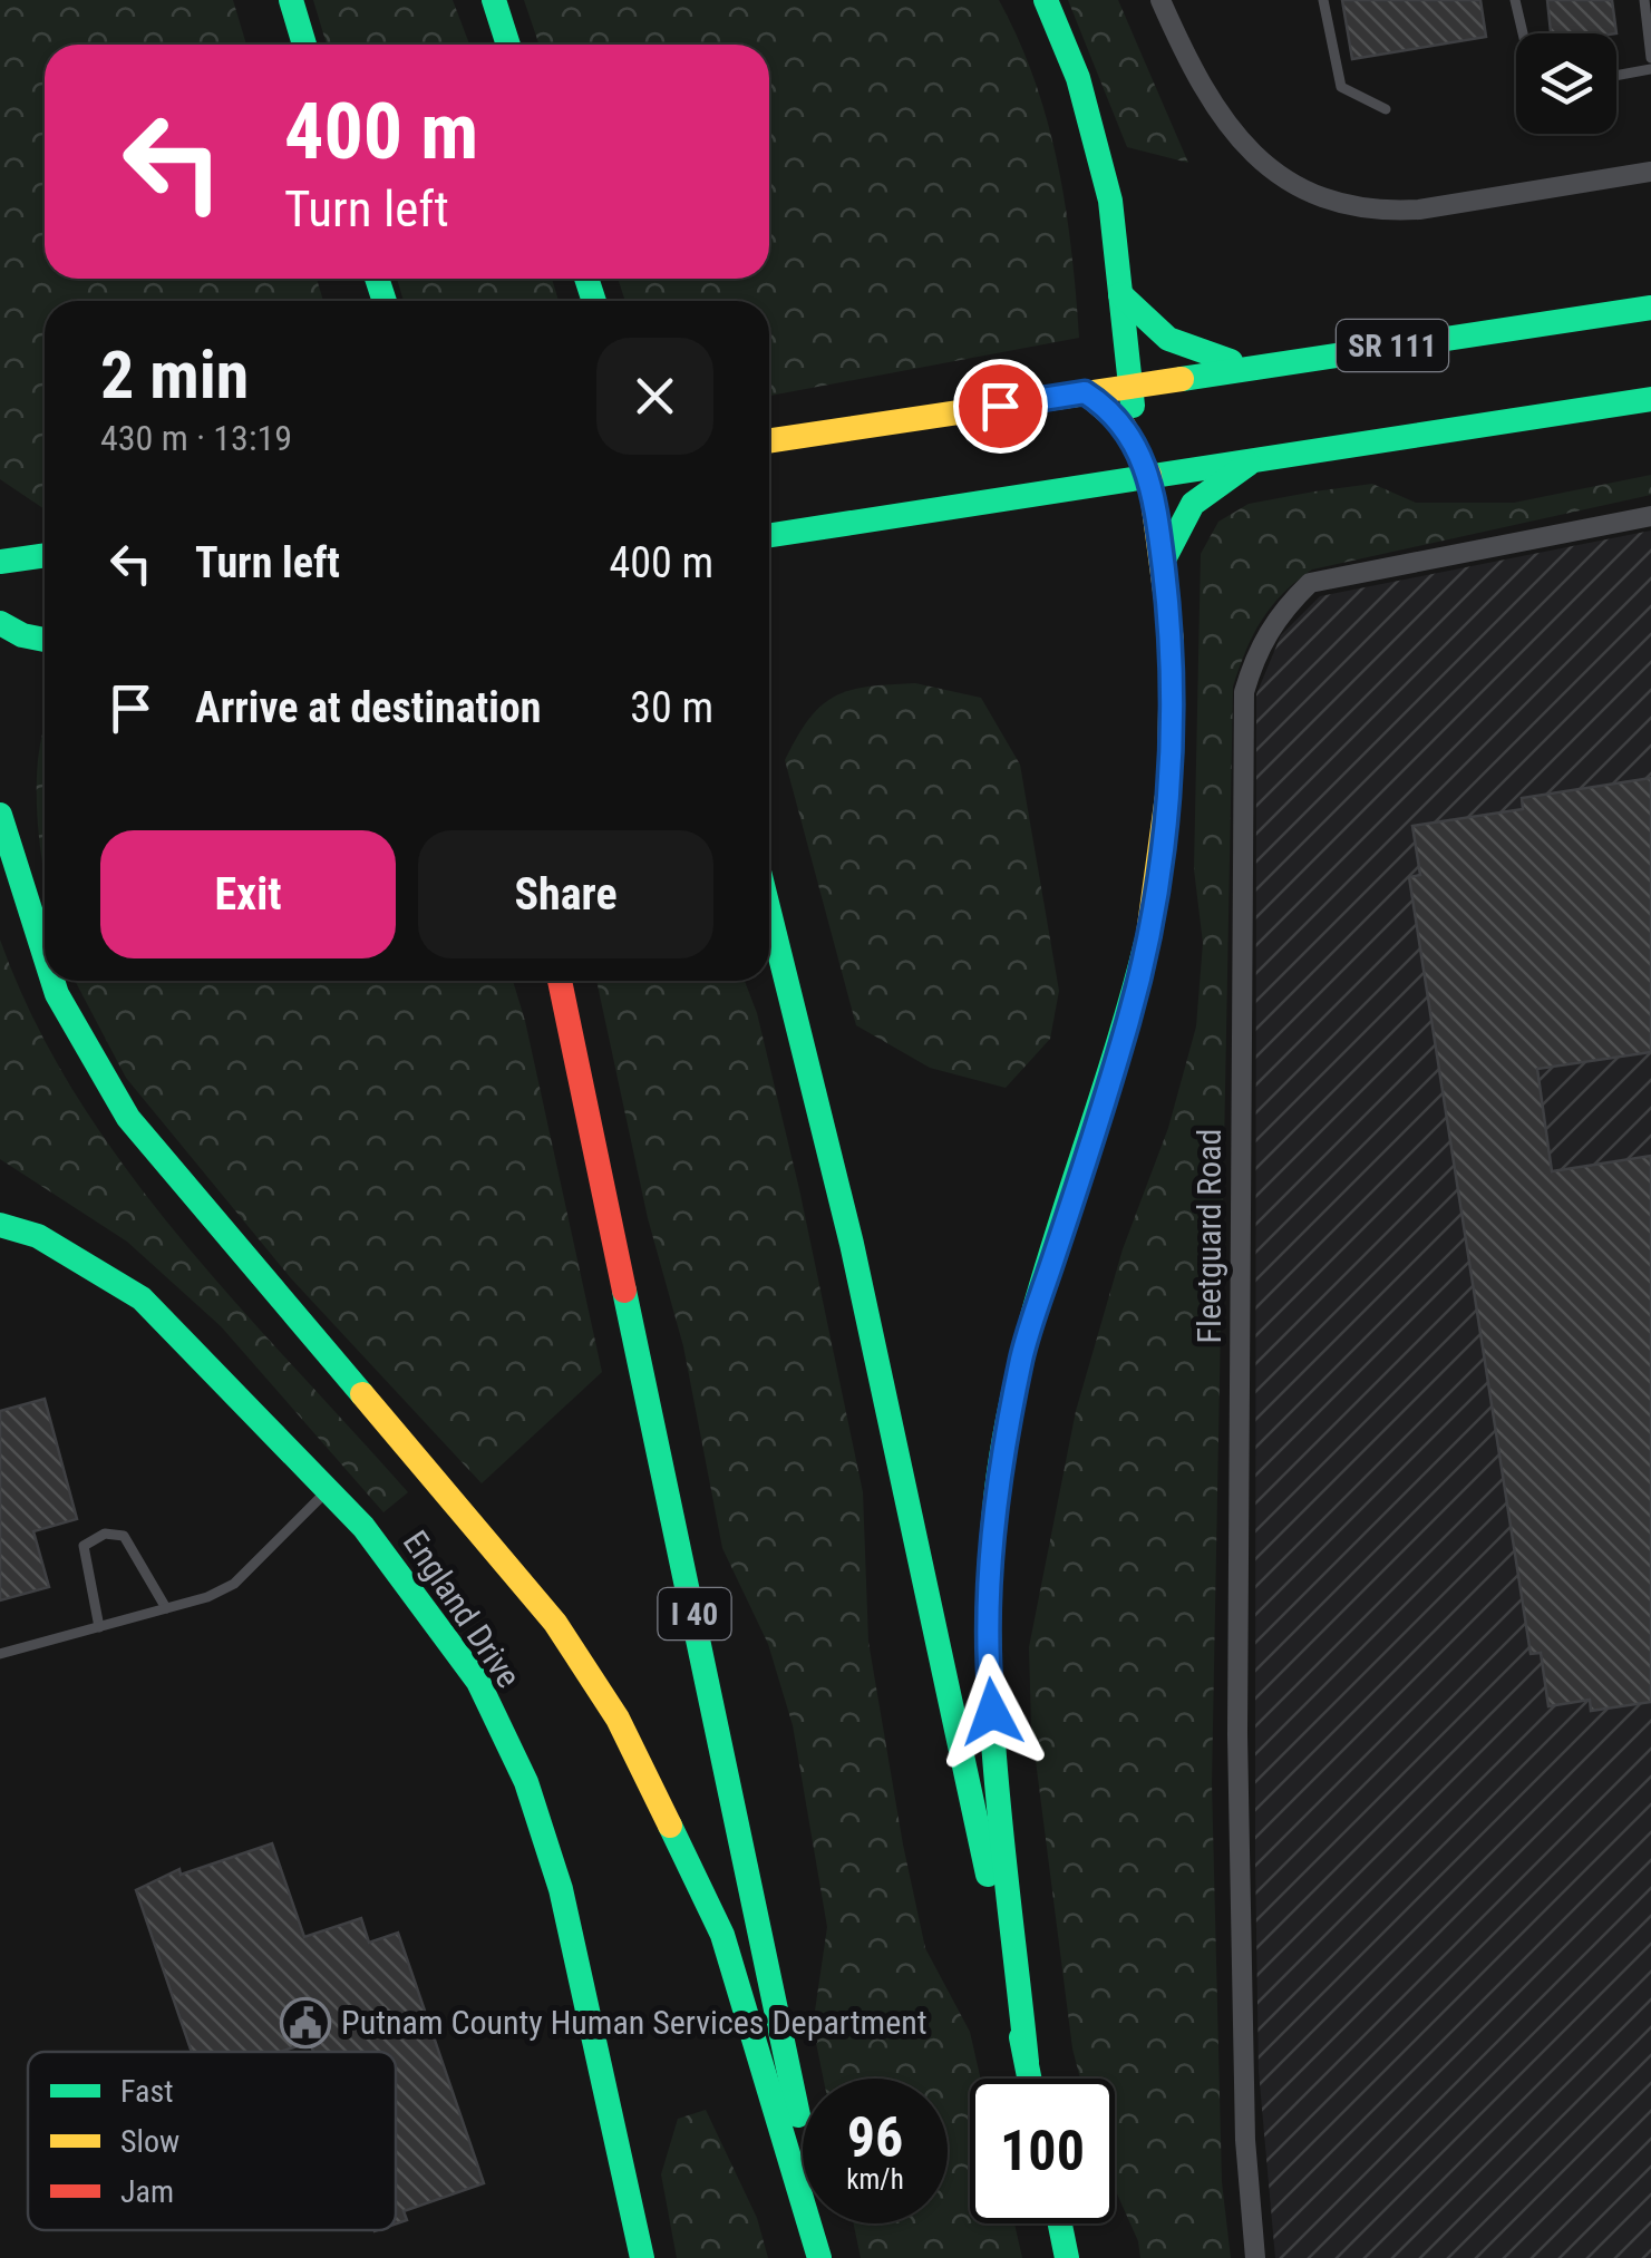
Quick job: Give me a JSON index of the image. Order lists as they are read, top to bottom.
{
  "streets": {
    "main road": ["SR 111", "England Drive", "I 40"],
    "street": ["Fleetguard Road"]
  },
  "places": {
    "public building": ["Putnam County Human Services Department"]
  },
  "legend": ["Fast", "Slow", "Jam"],
  "page": {
    "turn": ["400 m", "Turn left"],
    "heading": ["2 min", "430 m · 13:19"],
    "list": [
      {
        "name": "Turn left",
        "value": "400 m"
      },
      {
        "name": "Arrive at destination",
        "value": "30 m"
      }
    ],
    "buttons": ["Exit", "Share"],
    "speed": "96 km/h",
    "limit": "100"
  }
}
